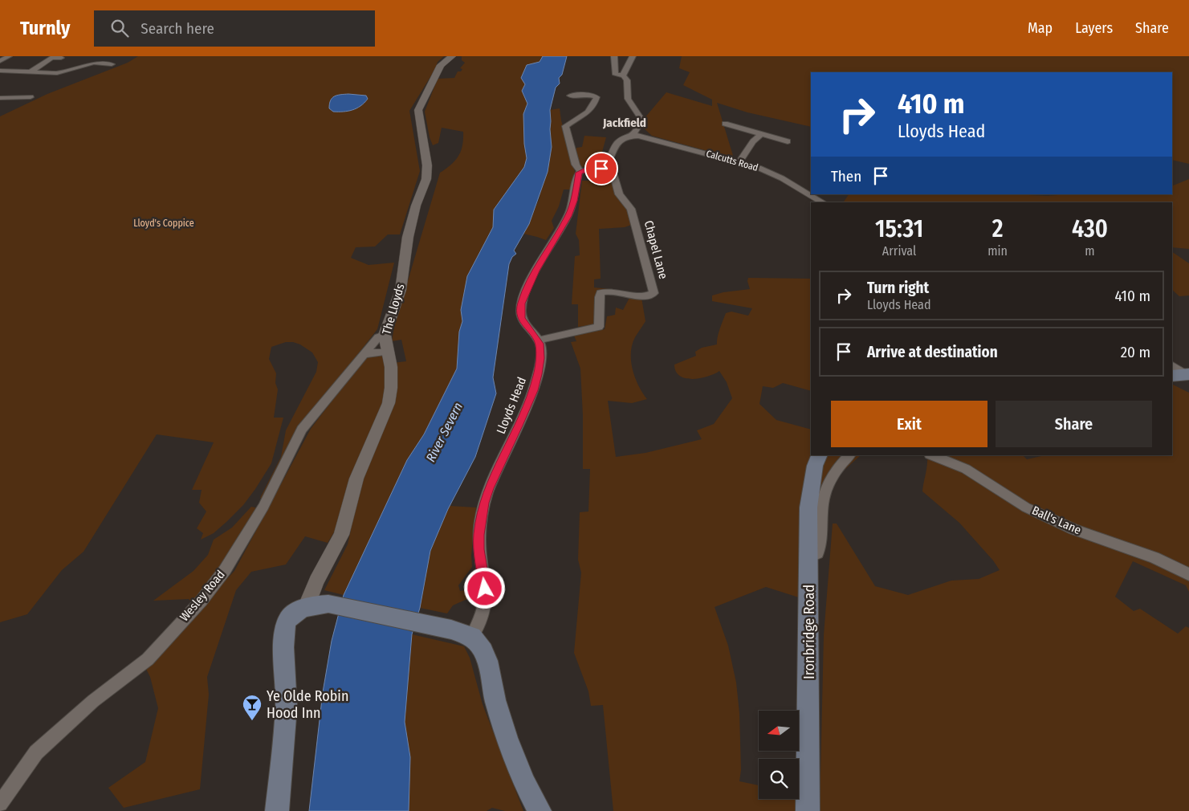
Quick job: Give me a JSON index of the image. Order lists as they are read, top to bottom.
{
  "streets": {
    "main road": ["Ironbridge Road"],
    "street": [
      "Calcutts Road",
      "Chapel Lane",
      "The Lloyds",
      "Lloyds Head",
      "Ball's Lane",
      "Wesley Road"
    ]
  },
  "crossings": [
    ["Chapel Lane", "Lloyds Head"],
    ["The Lloyds", "Wesley Road"]
  ],
  "districts": ["Jackfield"],
  "water": ["River Severn"],
  "parks": ["Lloyd's Coppice"],
  "places": {
    "bar": ["Ye Olde Robin Hood Inn"]
  },
  "north": "left",
  "page": {
    "header": "Turnly",
    "search": "Search here",
    "nav": ["Map", "Layers", "Share"],
    "turn": ["410 m", "Lloyds Head"],
    "then": "Then",
    "eta": [
      "15:31",
      "Arrival",
      "2",
      "min",
      "430",
      "m"
    ],
    "list": [
      {
        "name": "Turn right",
        "note": "Lloyds Head",
        "value": "410 m"
      },
      {
        "name": "Arrive at destination",
        "value": "20 m"
      }
    ],
    "buttons": ["Exit", "Share"]
  }
}
